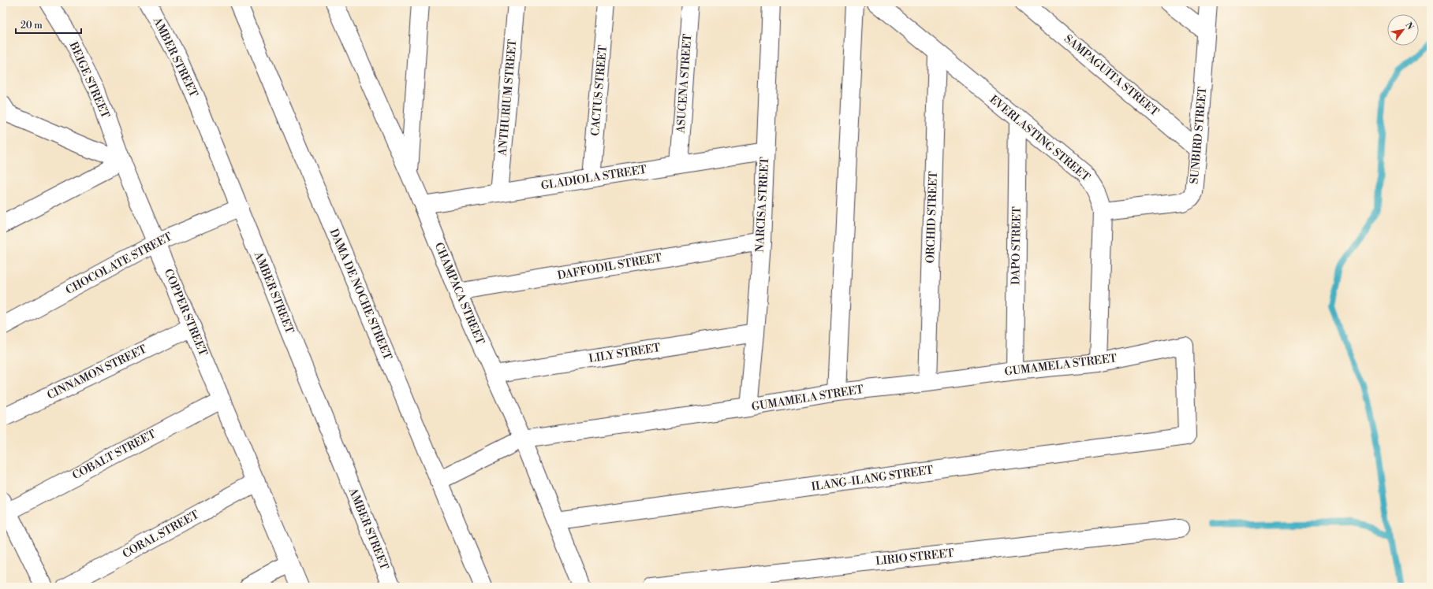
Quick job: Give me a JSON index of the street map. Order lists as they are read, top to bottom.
{
  "streets": {
    "street": [
      "AMBER STREET",
      "SAMPAGUITA STREET",
      "BEIGE STREET",
      "ASUCENA STREET",
      "CACTUS STREET",
      "ANTHURIUM STREET",
      "SUNBIRD STREET",
      "EVERLASTING STREET",
      "GLADIOLA STREET",
      "NARCISA STREET",
      "ORCHID STREET",
      "DAPO STREET",
      "CHOCOLATE STREET",
      "DAFFODIL STREET",
      "CHAMPACA STREET",
      "DAMA DE NOCHE STREET",
      "COPPER STREET",
      "LILY STREET",
      "GUMAMELA STREET",
      "CINNAMON STREET",
      "COBALT STREET",
      "ILANG-ILANG STREET",
      "CORAL STREET",
      "LIRIO STREET"
    ]
  },
  "crossings": [
    ["AMBER STREET", "CHOCOLATE STREET"],
    ["SAMPAGUITA STREET", "SUNBIRD STREET"],
    ["BEIGE STREET", "COPPER STREET"],
    ["ASUCENA STREET", "GLADIOLA STREET"],
    ["CACTUS STREET", "GLADIOLA STREET"],
    ["ANTHURIUM STREET", "GLADIOLA STREET"],
    ["SUNBIRD STREET", "EVERLASTING STREET"],
    ["EVERLASTING STREET", "ORCHID STREET"],
    ["EVERLASTING STREET", "DAPO STREET"],
    ["EVERLASTING STREET", "GUMAMELA STREET"],
    ["GLADIOLA STREET", "NARCISA STREET"],
    ["GLADIOLA STREET", "CHAMPACA STREET"],
    ["NARCISA STREET", "DAFFODIL STREET"],
    ["NARCISA STREET", "LILY STREET"],
    ["NARCISA STREET", "GUMAMELA STREET"],
    ["ORCHID STREET", "GUMAMELA STREET"],
    ["DAPO STREET", "GUMAMELA STREET"],
    ["CHOCOLATE STREET", "COPPER STREET"],
    ["DAFFODIL STREET", "CHAMPACA STREET"],
    ["CHAMPACA STREET", "LILY STREET"],
    ["CHAMPACA STREET", "GUMAMELA STREET"],
    ["CHAMPACA STREET", "ILANG-ILANG STREET"],
    ["DAMA DE NOCHE STREET", "GUMAMELA STREET"],
    ["COPPER STREET", "CINNAMON STREET"],
    ["COPPER STREET", "COBALT STREET"],
    ["COPPER STREET", "CORAL STREET"],
    ["GUMAMELA STREET", "ILANG-ILANG STREET"]
  ],
  "scale_bar": "20 m",
  "north": "top right"
}
